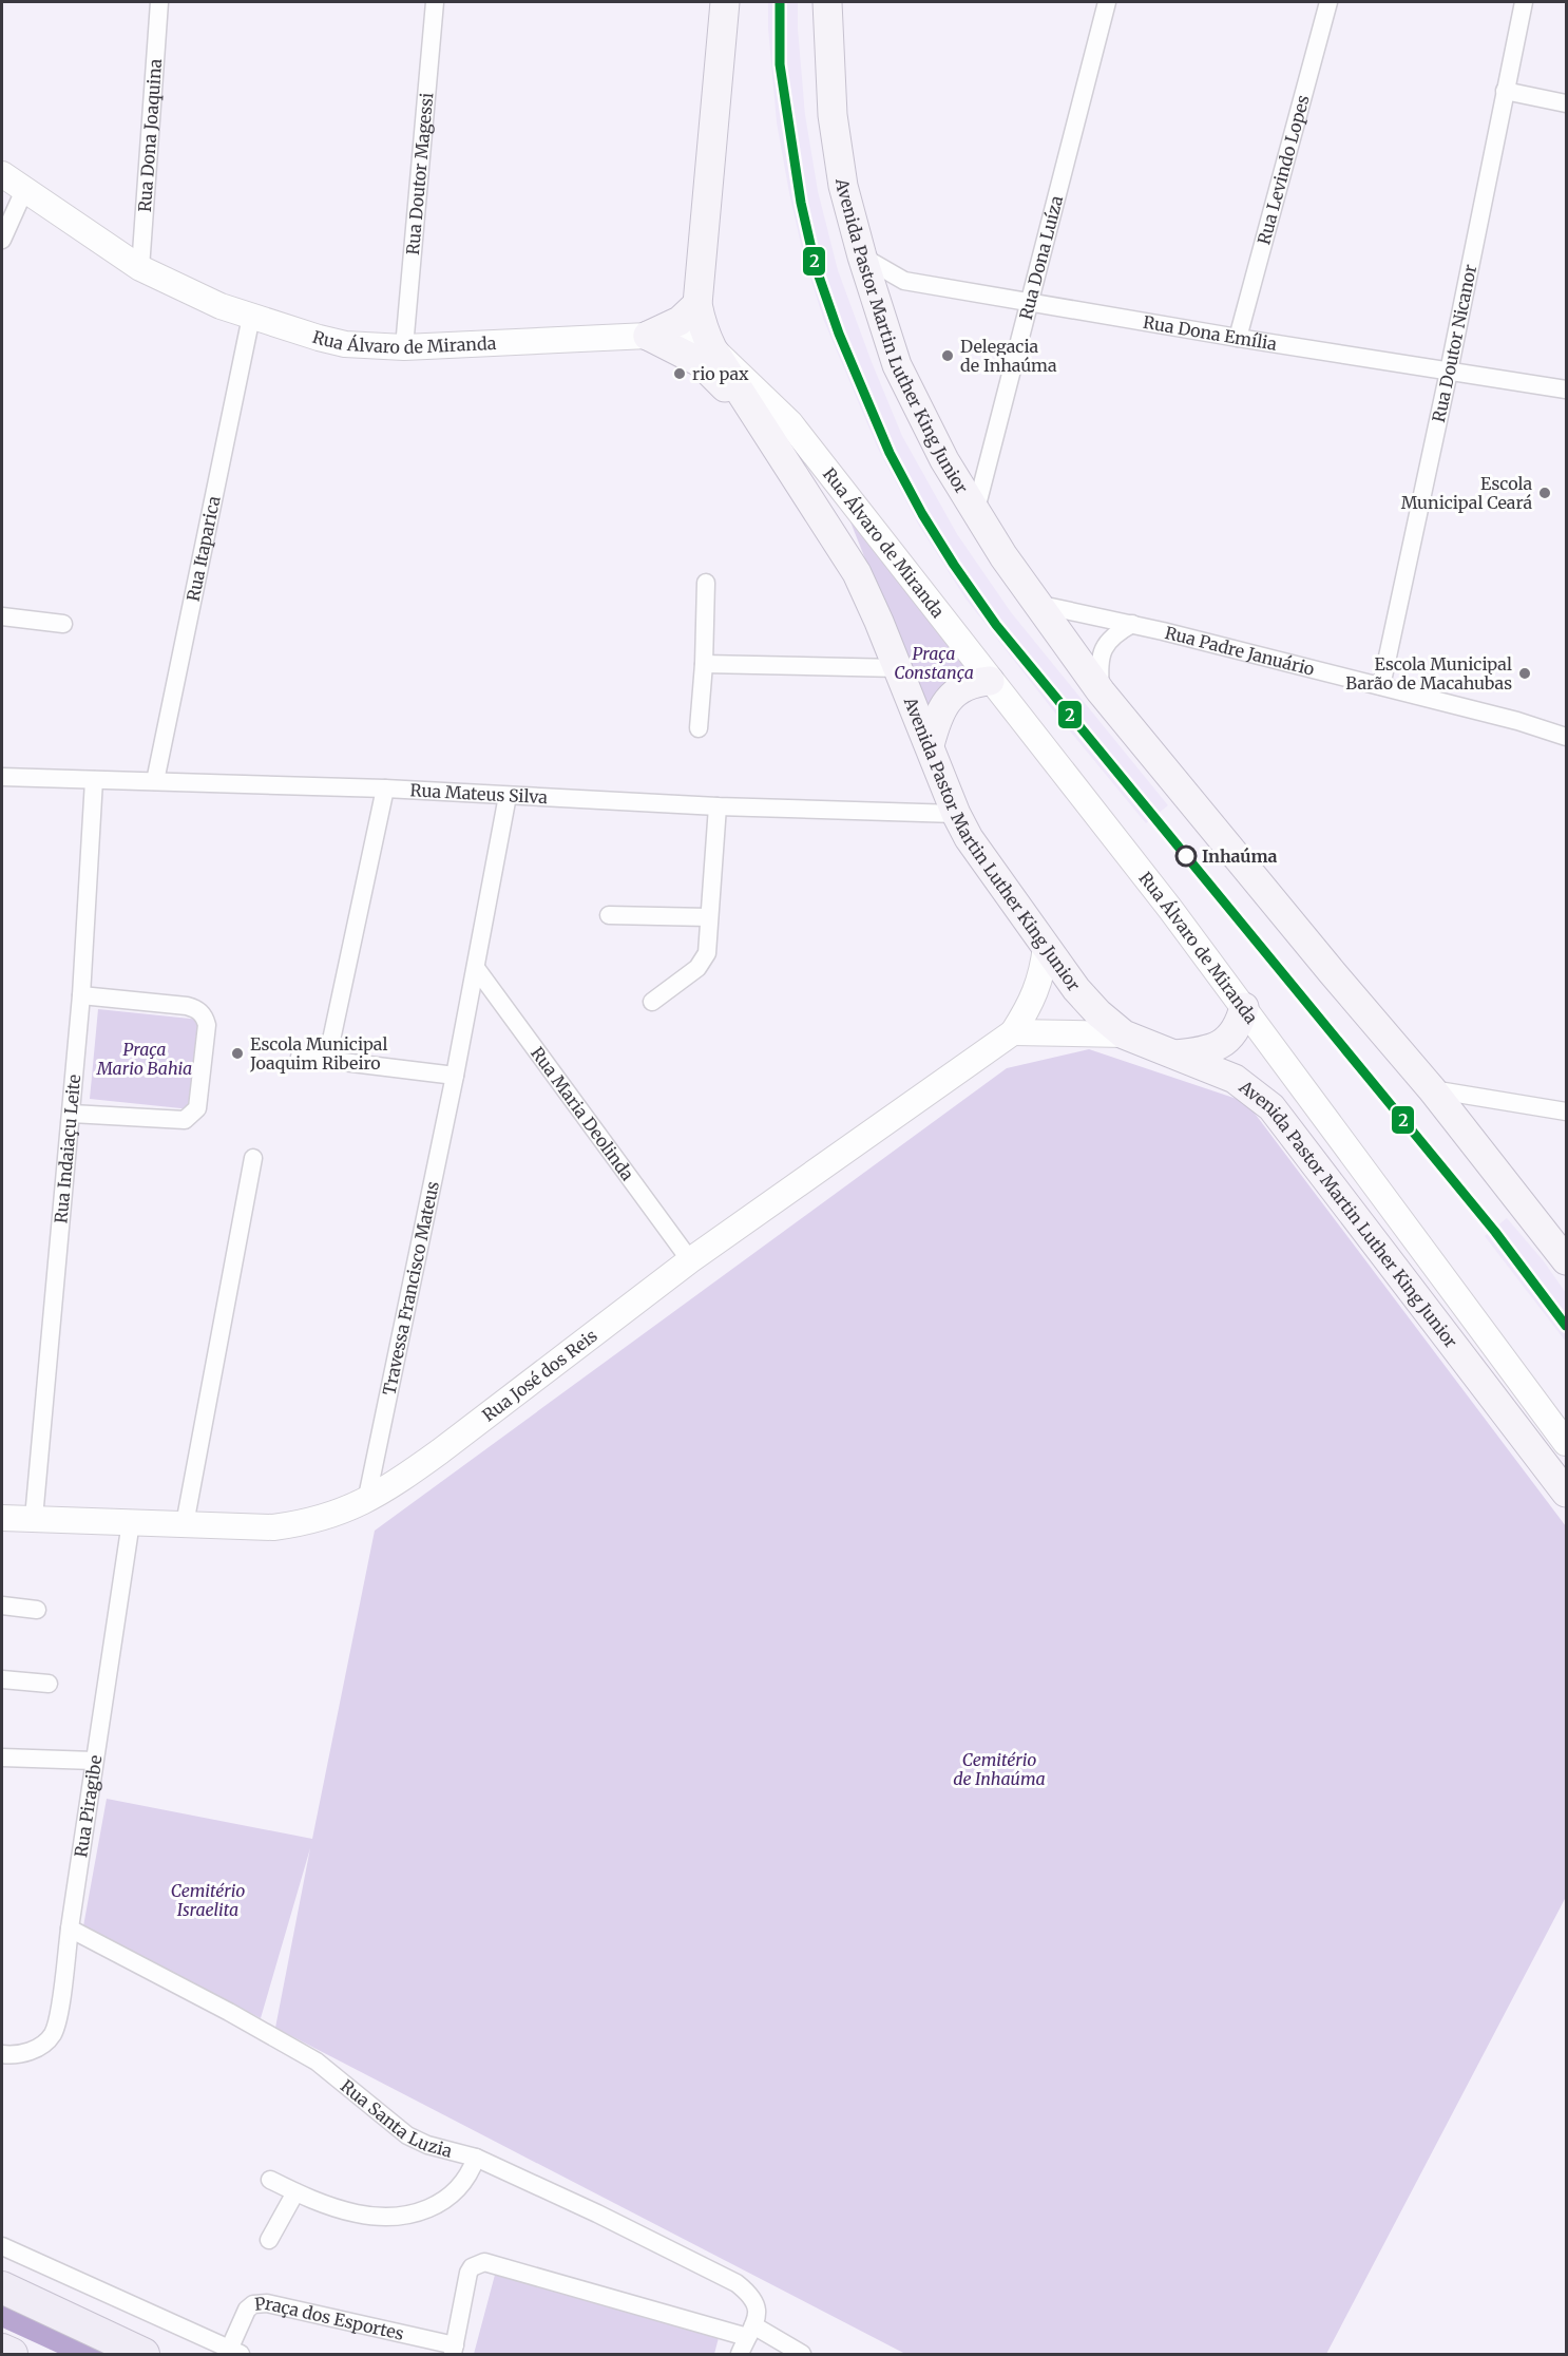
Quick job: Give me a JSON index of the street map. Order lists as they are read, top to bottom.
{
  "streets": {
    "main road": ["Avenida Pastor Martin Luther King Junior"],
    "street": [
      "Rua Dona Joaquina",
      "Rua Levindo Lopes",
      "Rua Doutor Magessi",
      "Rua Dona Luíza",
      "Rua Dona Emília",
      "Rua Álvaro de Miranda",
      "Rua Doutor Nicanor",
      "Rua Itaparica",
      "Rua Padre Januário",
      "Rua Mateus Silva",
      "Rua Maria Deolinda",
      "Rua Indaiaçu Leite",
      "Travessa Francisco Mateus",
      "Rua José dos Reis",
      "Rua Piragibe",
      "Rua Santa Luzia",
      "Praça dos Esportes"
    ]
  },
  "crossings": [
    ["Rua Dona Joaquina", "Rua Álvaro de Miranda"],
    ["Rua Levindo Lopes", "Rua Dona Emília"],
    ["Rua Doutor Magessi", "Rua Álvaro de Miranda"],
    ["Rua Dona Luíza", "Rua Dona Emília"],
    ["Rua Dona Luíza", "Avenida Pastor Martin Luther King Junior"],
    ["Rua Dona Emília", "Avenida Pastor Martin Luther King Junior"],
    ["Rua Dona Emília", "Rua Doutor Nicanor"],
    ["Avenida Pastor Martin Luther King Junior", "Rua Álvaro de Miranda"],
    ["Avenida Pastor Martin Luther King Junior", "Rua Padre Januário"],
    ["Avenida Pastor Martin Luther King Junior", "Rua Mateus Silva"],
    ["Avenida Pastor Martin Luther King Junior", "Rua José dos Reis"],
    ["Rua Álvaro de Miranda", "Rua Itaparica"],
    ["Rua Doutor Nicanor", "Rua Padre Januário"],
    ["Rua Itaparica", "Rua Mateus Silva"],
    ["Rua Mateus Silva", "Rua Indaiaçu Leite"],
    ["Rua Mateus Silva", "Travessa Francisco Mateus"],
    ["Rua Maria Deolinda", "Travessa Francisco Mateus"],
    ["Rua Maria Deolinda", "Rua José dos Reis"],
    ["Rua Indaiaçu Leite", "Rua José dos Reis"],
    ["Travessa Francisco Mateus", "Rua José dos Reis"],
    ["Rua José dos Reis", "Rua Piragibe"],
    ["Rua Piragibe", "Rua Santa Luzia"],
    ["Rua Santa Luzia", "Praça dos Esportes"]
  ],
  "parks": [
    "Praça Constança",
    "Praça Mario Bahia",
    "Cemitério de Inhaúma",
    "Cemitério Israelita"
  ],
  "places": [
    "Delegacia de Inhaúma",
    "rio pax",
    "Escola Municipal Ceará",
    "Escola Municipal Barão de Macahubas",
    "Inhaúma",
    "Escola Municipal Joaquim Ribeiro"
  ],
  "lines": ["transit line 2"]
}
